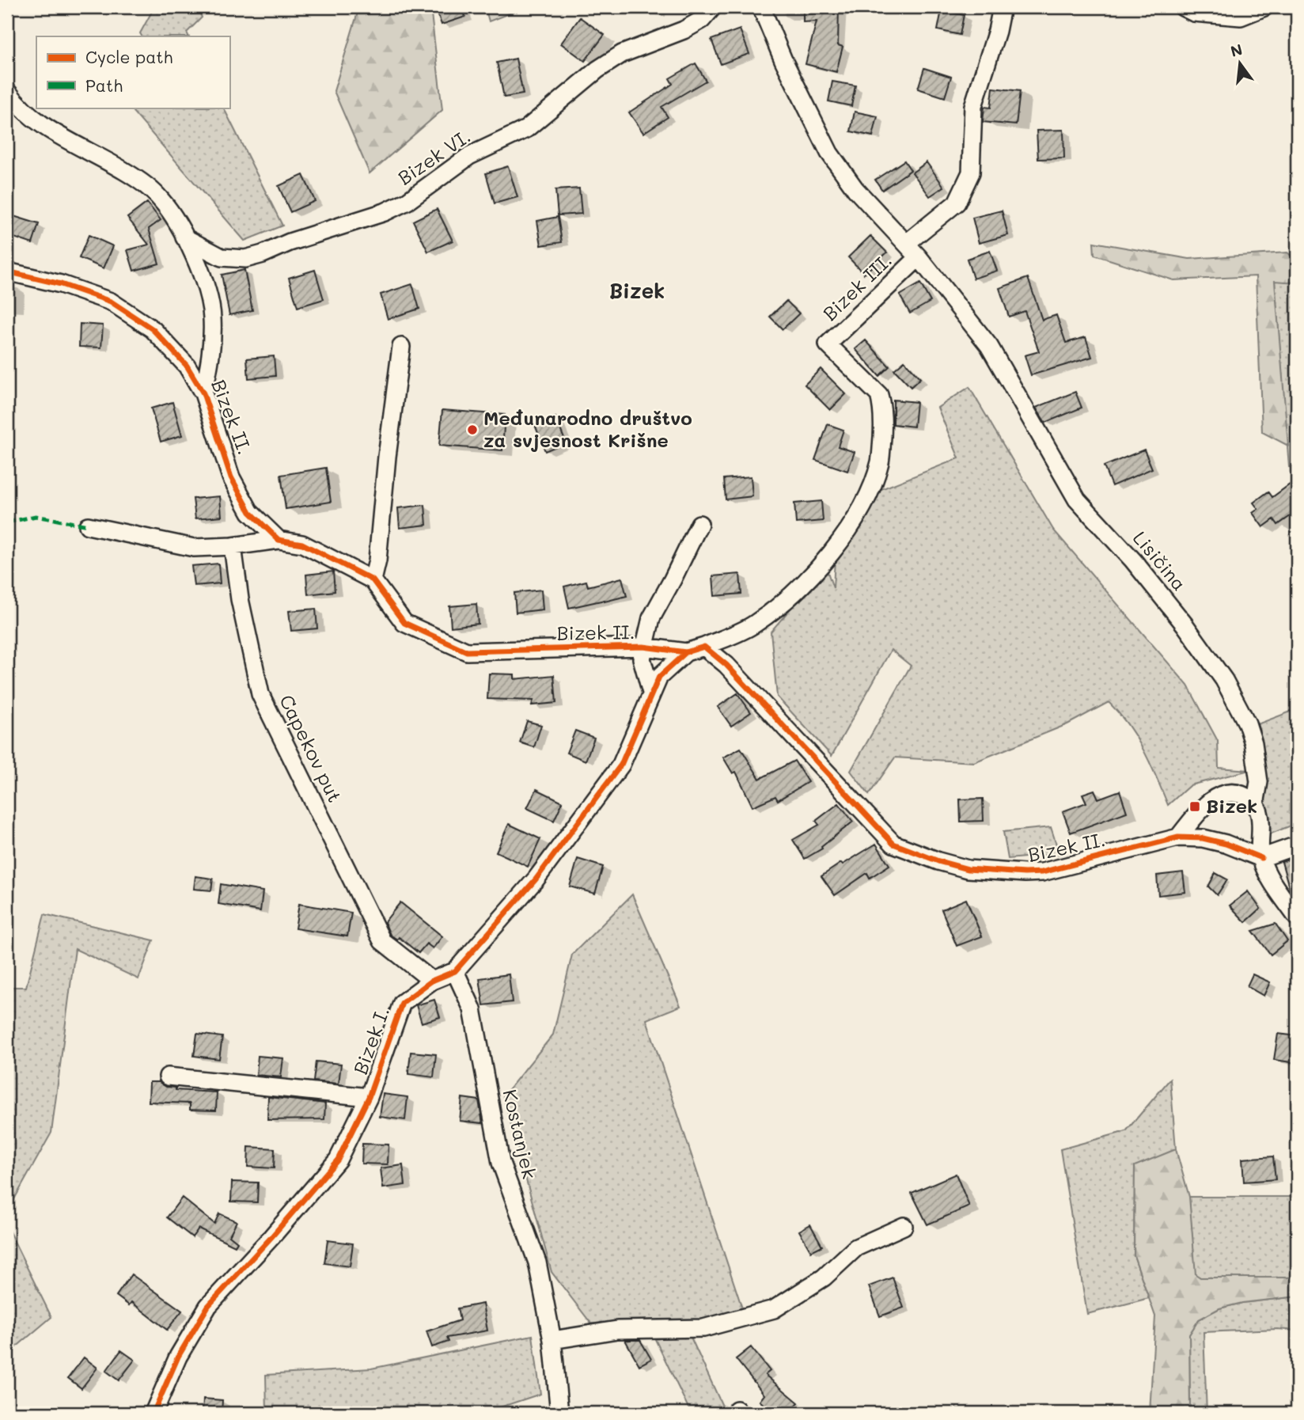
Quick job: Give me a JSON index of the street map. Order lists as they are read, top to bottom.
{
  "streets": {
    "street": [
      "Bizek VI.",
      "Bizek III.",
      "Bizek II.",
      "Lisičina",
      "Capekov put",
      "Bizek I.",
      "Kostanjek"
    ]
  },
  "crossings": [
    ["Bizek III.", "Bizek II."],
    ["Bizek III.", "Lisičina"],
    ["Bizek II.", "Lisičina"],
    ["Bizek II.", "Bizek I."],
    ["Capekov put", "Bizek I."],
    ["Bizek I.", "Kostanjek"]
  ],
  "districts": ["Bizek"],
  "places": {
    "other": ["Međunarodno društvo za svjesnost Krišne"],
    "transit": ["Bizek"]
  },
  "legend": ["Cycle path", "Path"],
  "north": "top"
}
